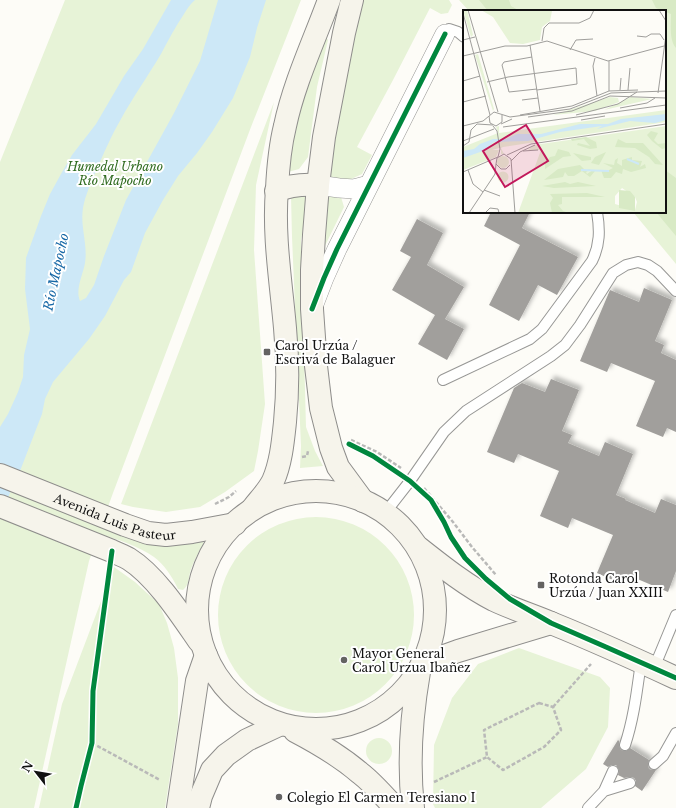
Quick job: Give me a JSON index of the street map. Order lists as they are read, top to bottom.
{
  "streets": {
    "main road": ["Avenida Luis Pasteur"]
  },
  "water": ["Río Mapocho"],
  "parks": ["Humedal Urbano Río Mapocho"],
  "places": {
    "transit": ["Carol Urzúa / Escrivá de Balaguer", "Rotonda Carol Urzúa / Juan XXIII"],
    "other": ["Mayor General Carol Urzua Ibañez", "Colegio El Carmen Teresiano I"]
  },
  "north": "top left"
}
